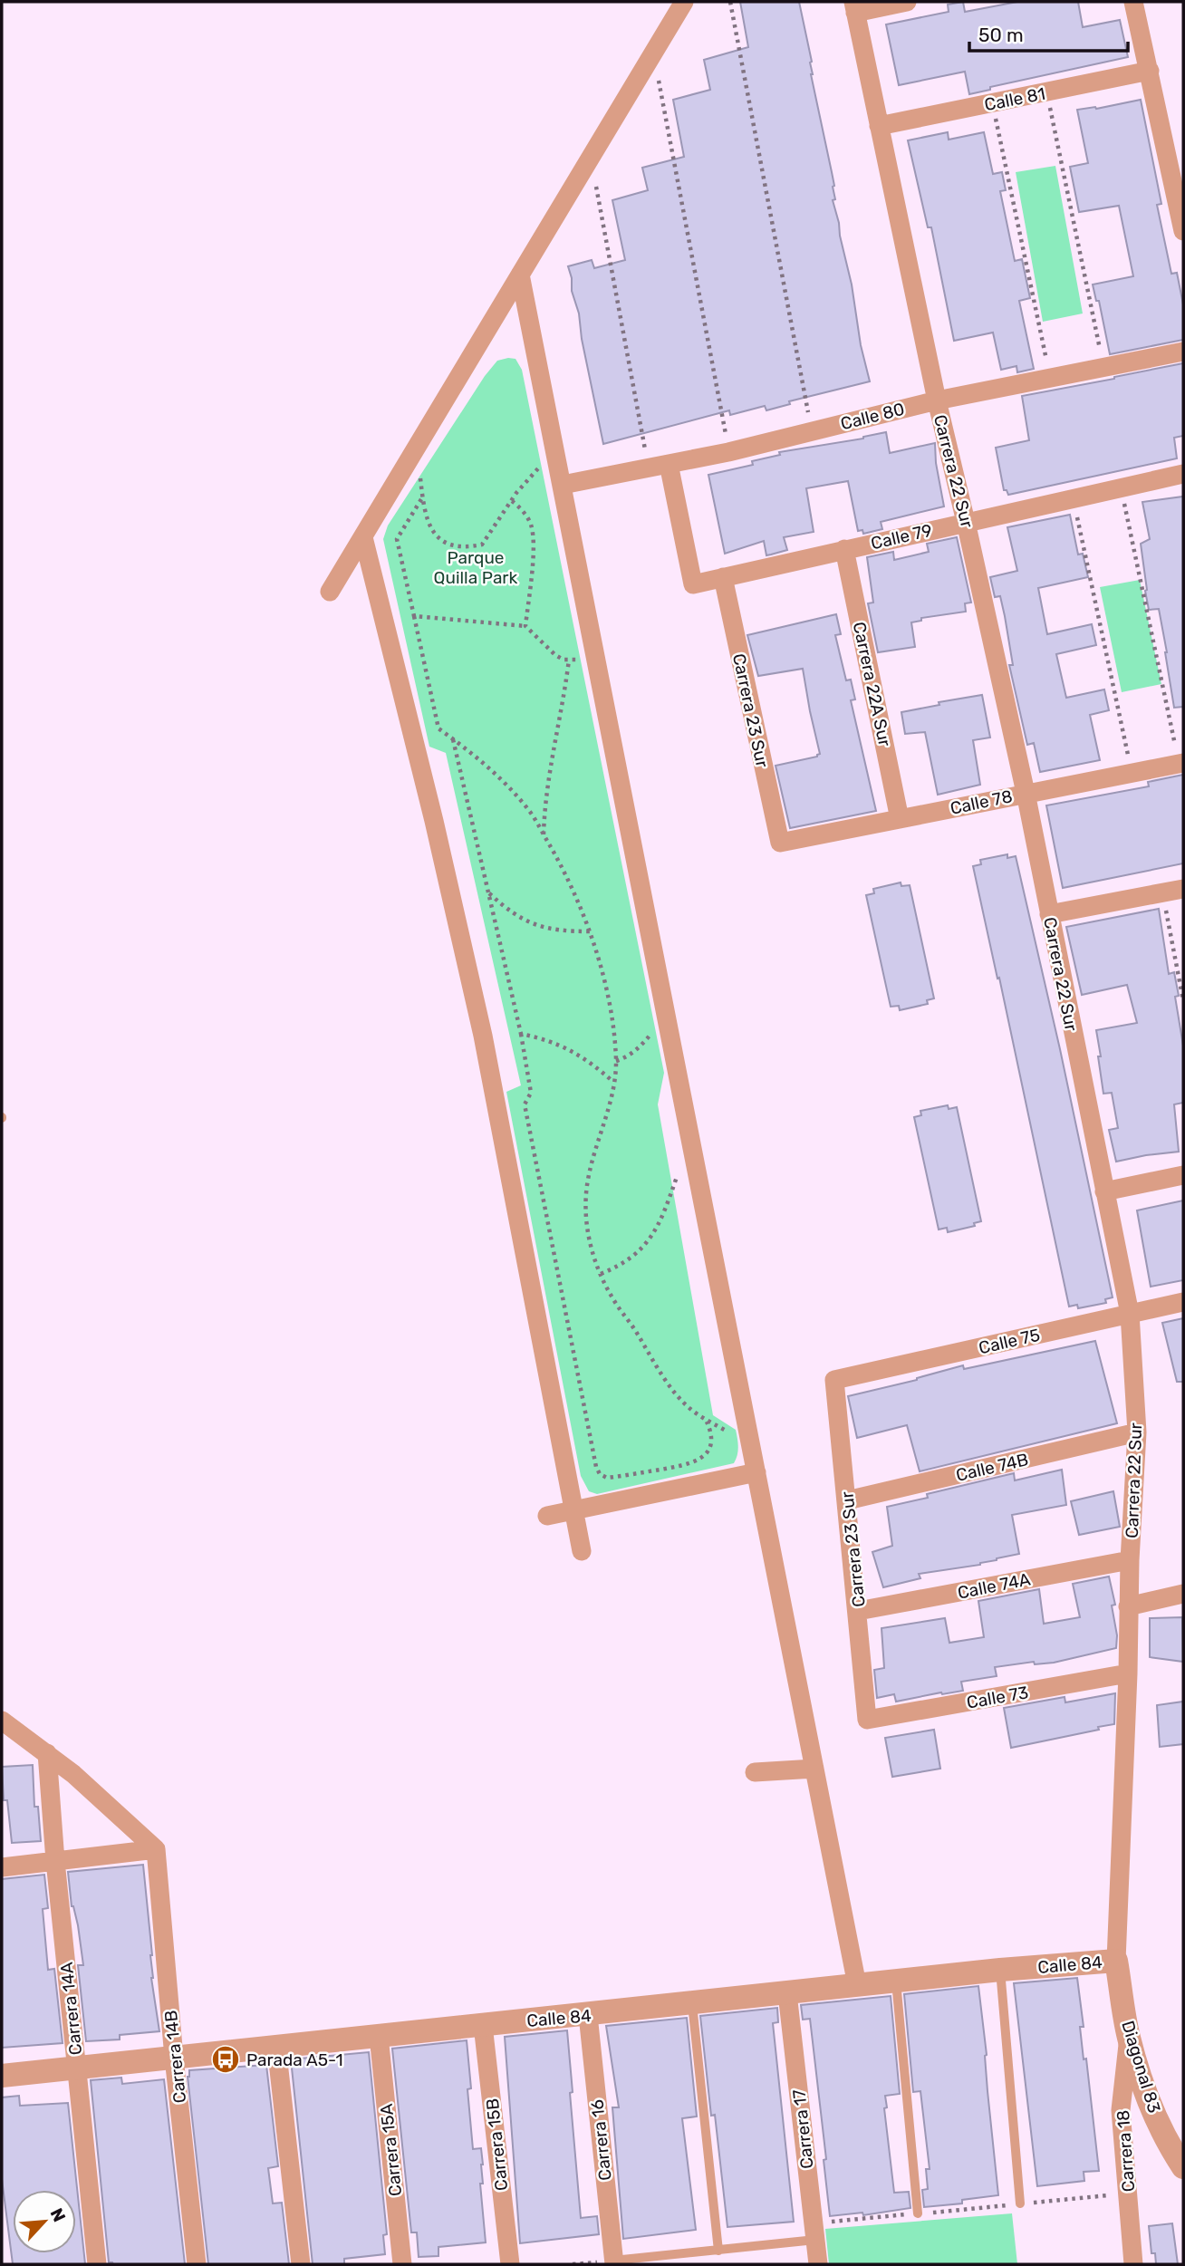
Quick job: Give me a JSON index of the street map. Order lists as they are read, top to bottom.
{
  "streets": {
    "street": [
      "Calle 81",
      "Calle 80",
      "Carrera 22 Sur",
      "Calle 79",
      "Carrera 22A Sur",
      "Carrera 23 Sur",
      "Calle 78",
      "Calle 75",
      "Calle 74B",
      "Calle 74A",
      "Calle 73",
      "Calle 84",
      "Carrera 14A",
      "Carrera 14B",
      "Diagonal 83",
      "Carrera 17",
      "Carrera 16",
      "Carrera 15B",
      "Carrera 15A",
      "Carrera 18"
    ]
  },
  "crossings": [
    ["Calle 81", "Carrera 22 Sur"],
    ["Calle 80", "Carrera 22 Sur"],
    ["Calle 80", "Calle 79"],
    ["Carrera 22 Sur", "Calle 79"],
    ["Carrera 22 Sur", "Calle 78"],
    ["Carrera 22 Sur", "Calle 75"],
    ["Carrera 22 Sur", "Calle 74B"],
    ["Carrera 22 Sur", "Calle 74A"],
    ["Carrera 22 Sur", "Calle 73"],
    ["Carrera 22 Sur", "Calle 84"],
    ["Carrera 22 Sur", "Diagonal 83"],
    ["Calle 79", "Carrera 22A Sur"],
    ["Calle 79", "Carrera 23 Sur"],
    ["Carrera 22A Sur", "Calle 78"],
    ["Carrera 23 Sur", "Calle 78"],
    ["Carrera 23 Sur", "Calle 75"],
    ["Carrera 23 Sur", "Calle 74B"],
    ["Carrera 23 Sur", "Calle 74A"],
    ["Carrera 23 Sur", "Calle 73"],
    ["Calle 84", "Carrera 14A"],
    ["Calle 84", "Carrera 14B"],
    ["Calle 84", "Diagonal 83"],
    ["Calle 84", "Carrera 17"],
    ["Calle 84", "Carrera 16"],
    ["Calle 84", "Carrera 15B"],
    ["Calle 84", "Carrera 15A"],
    ["Diagonal 83", "Carrera 18"]
  ],
  "parks": ["Parque Quilla Park"],
  "places": {
    "bus stop": ["Parada A5-1"]
  },
  "scale_bar": "50 m",
  "north": "top right"
}
